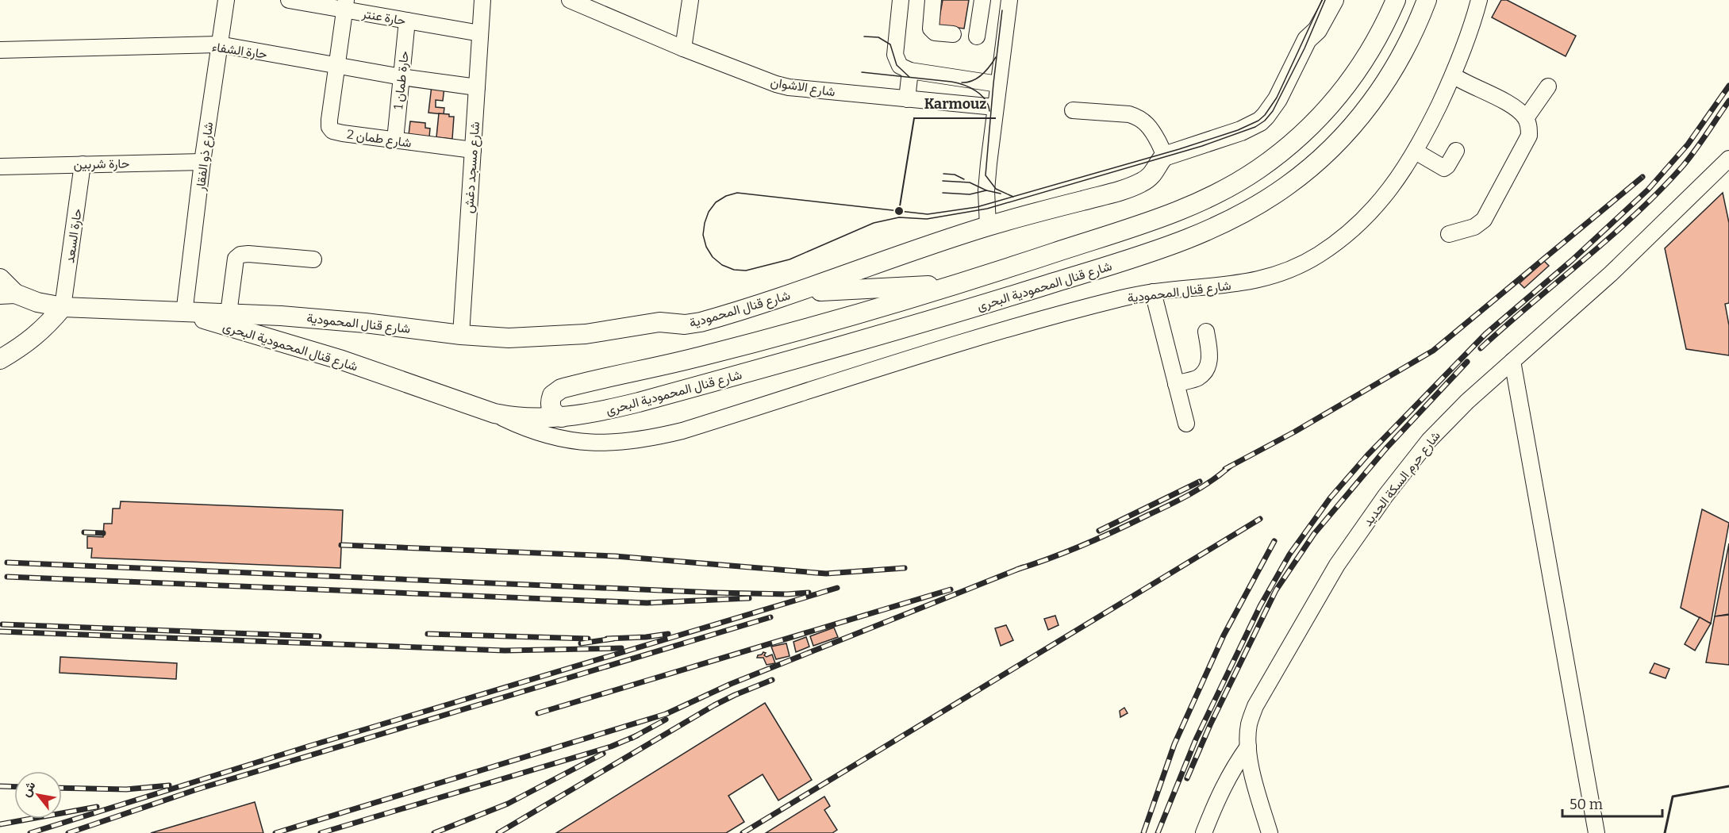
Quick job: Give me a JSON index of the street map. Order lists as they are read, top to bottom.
{
  "streets": {
    "main road": ["شارع قنال المحمودية البحرى", "شارع قنال المحمودية"],
    "street": [
      "حارة عنتر",
      "حارة الشفاء",
      "حارة طمان 1",
      "شارع الاشوان",
      "شارع طمان 2",
      "شارع ذو الفقار",
      "حارة شربين",
      "شارع مسجد دغش",
      "حارة السعد",
      "شارع حرم السكة الحديد"
    ]
  },
  "crossings": [
    ["حارة عنتر", "حارة طمان 1"],
    ["حارة عنتر", "شارع طمان 2"],
    ["حارة عنتر", "شارع مسجد دغش"],
    ["حارة الشفاء", "حارة طمان 1"],
    ["حارة الشفاء", "شارع طمان 2"],
    ["حارة الشفاء", "شارع ذو الفقار"],
    ["حارة الشفاء", "شارع مسجد دغش"],
    ["حارة طمان 1", "شارع طمان 2"],
    ["شارع طمان 2", "شارع مسجد دغش"],
    ["شارع ذو الفقار", "حارة شربين"],
    ["شارع ذو الفقار", "شارع قنال المحمودية البحرى"],
    ["شارع ذو الفقار", "شارع قنال المحمودية"],
    ["حارة شربين", "حارة السعد"],
    ["شارع مسجد دغش", "شارع قنال المحمودية"],
    ["حارة السعد", "شارع قنال المحمودية"],
    ["شارع قنال المحمودية البحرى", "شارع قنال المحمودية"]
  ],
  "places": ["Karmouz"],
  "scale_bar": "50 m",
  "north": "top left"
}
